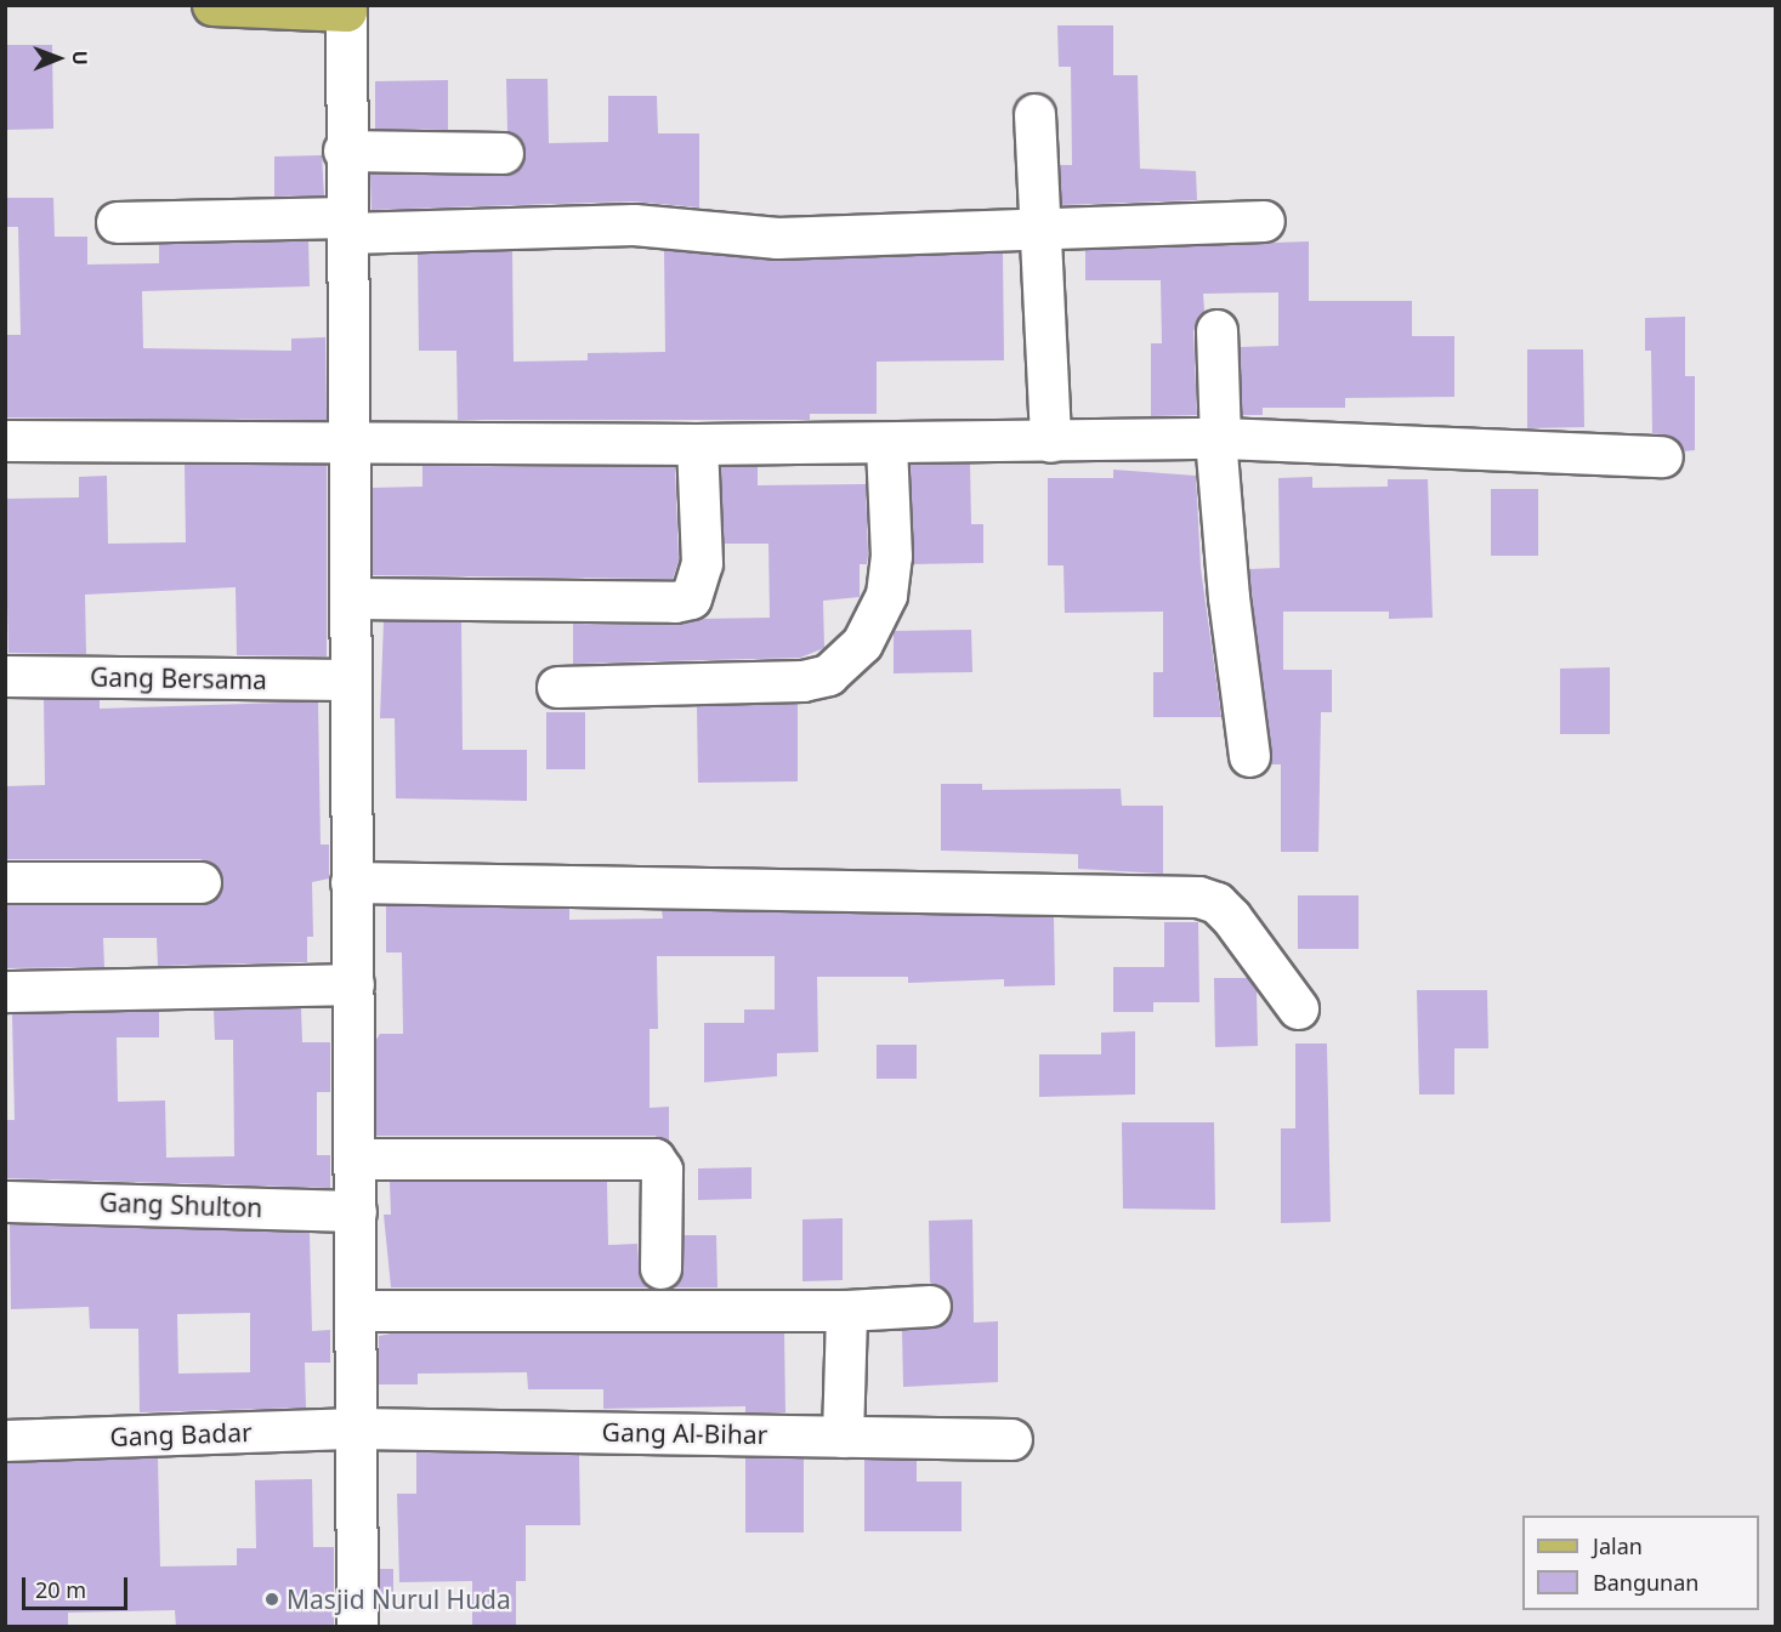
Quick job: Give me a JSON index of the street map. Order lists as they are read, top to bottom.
{
  "streets": {
    "street": [
      "Gang Bersama",
      "Gang Shulton",
      "Gang Al-Bihar",
      "Gang Badar"
    ]
  },
  "crossings": [
    ["Gang Al-Bihar", "Gang Badar"]
  ],
  "places": ["Masjid Nurul Huda"],
  "legend": ["Jalan", "Bangunan"],
  "scale_bar": "20 m",
  "north": "right"
}
